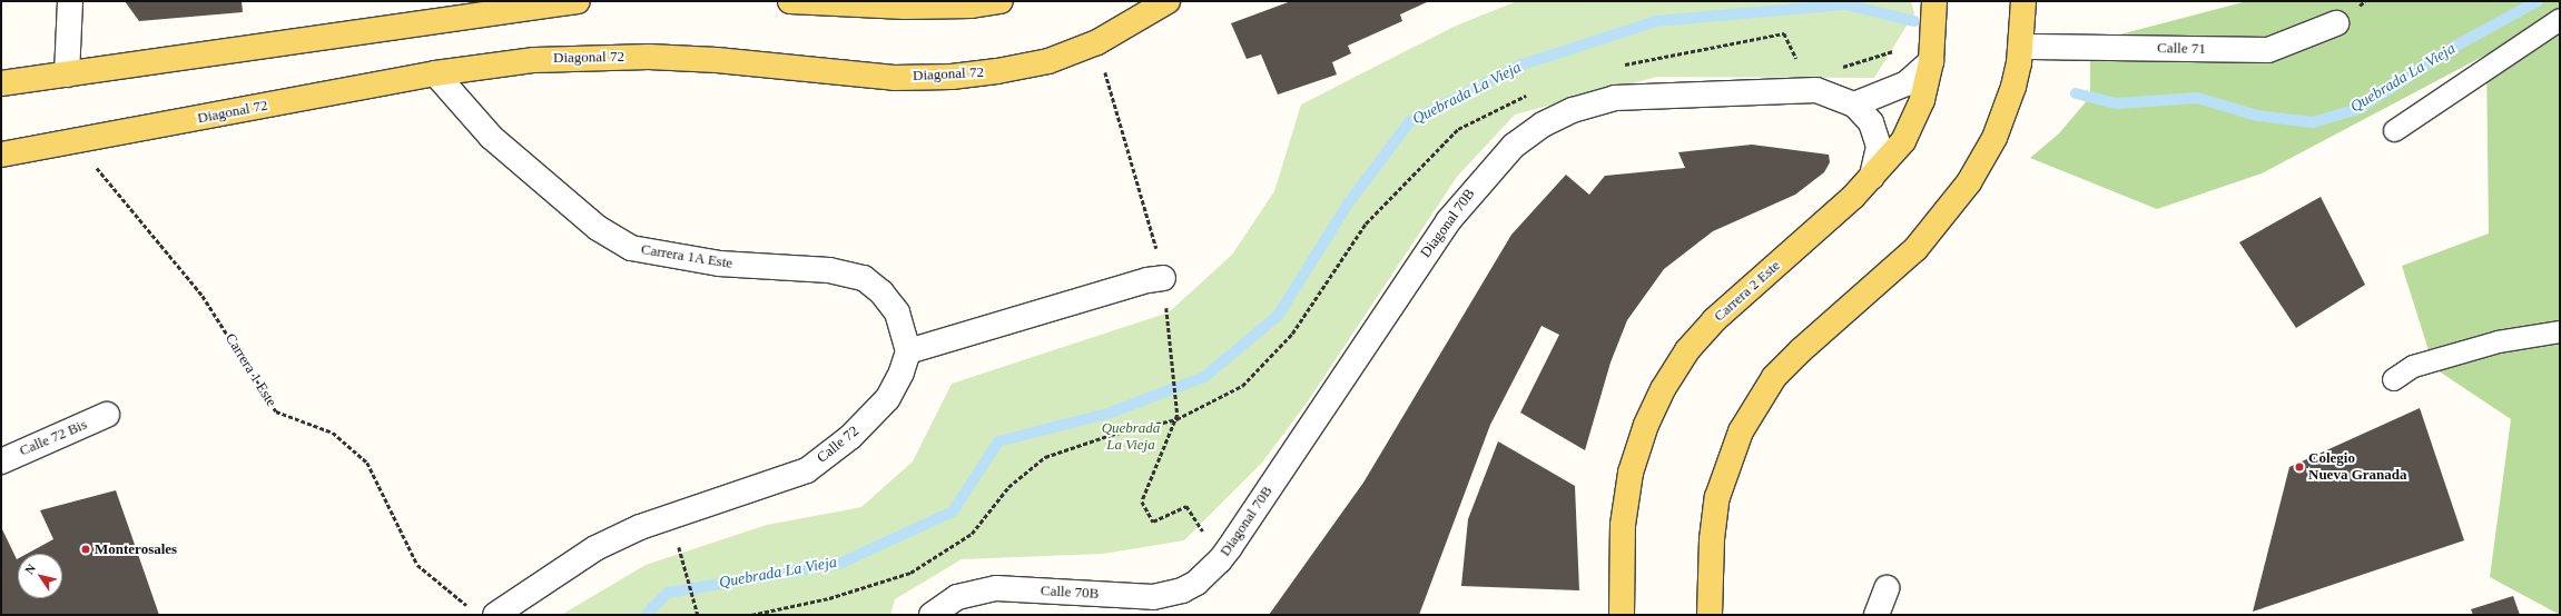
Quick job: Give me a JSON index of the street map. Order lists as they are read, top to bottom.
{
  "streets": {
    "main road": ["Diagonal 72", "Carrera 2 Este"],
    "street": [
      "Calle 71",
      "Diagonal 70B",
      "Carrera 1A Este",
      "Calle 72 Bis",
      "Calle 72",
      "Calle 70B"
    ],
    "path": ["Carrera 1 Este"]
  },
  "crossings": [
    ["Diagonal 72", "Carrera 1A Este"],
    ["Diagonal 70B", "Carrera 2 Este"],
    ["Diagonal 70B", "Calle 70B"],
    ["Carrera 1A Este", "Calle 72"]
  ],
  "water": ["Quebrada La Vieja"],
  "parks": ["Quebrada La Vieja"],
  "places": ["Colegio Nueva Granada", "Monterosales"],
  "north": "top left"
}
